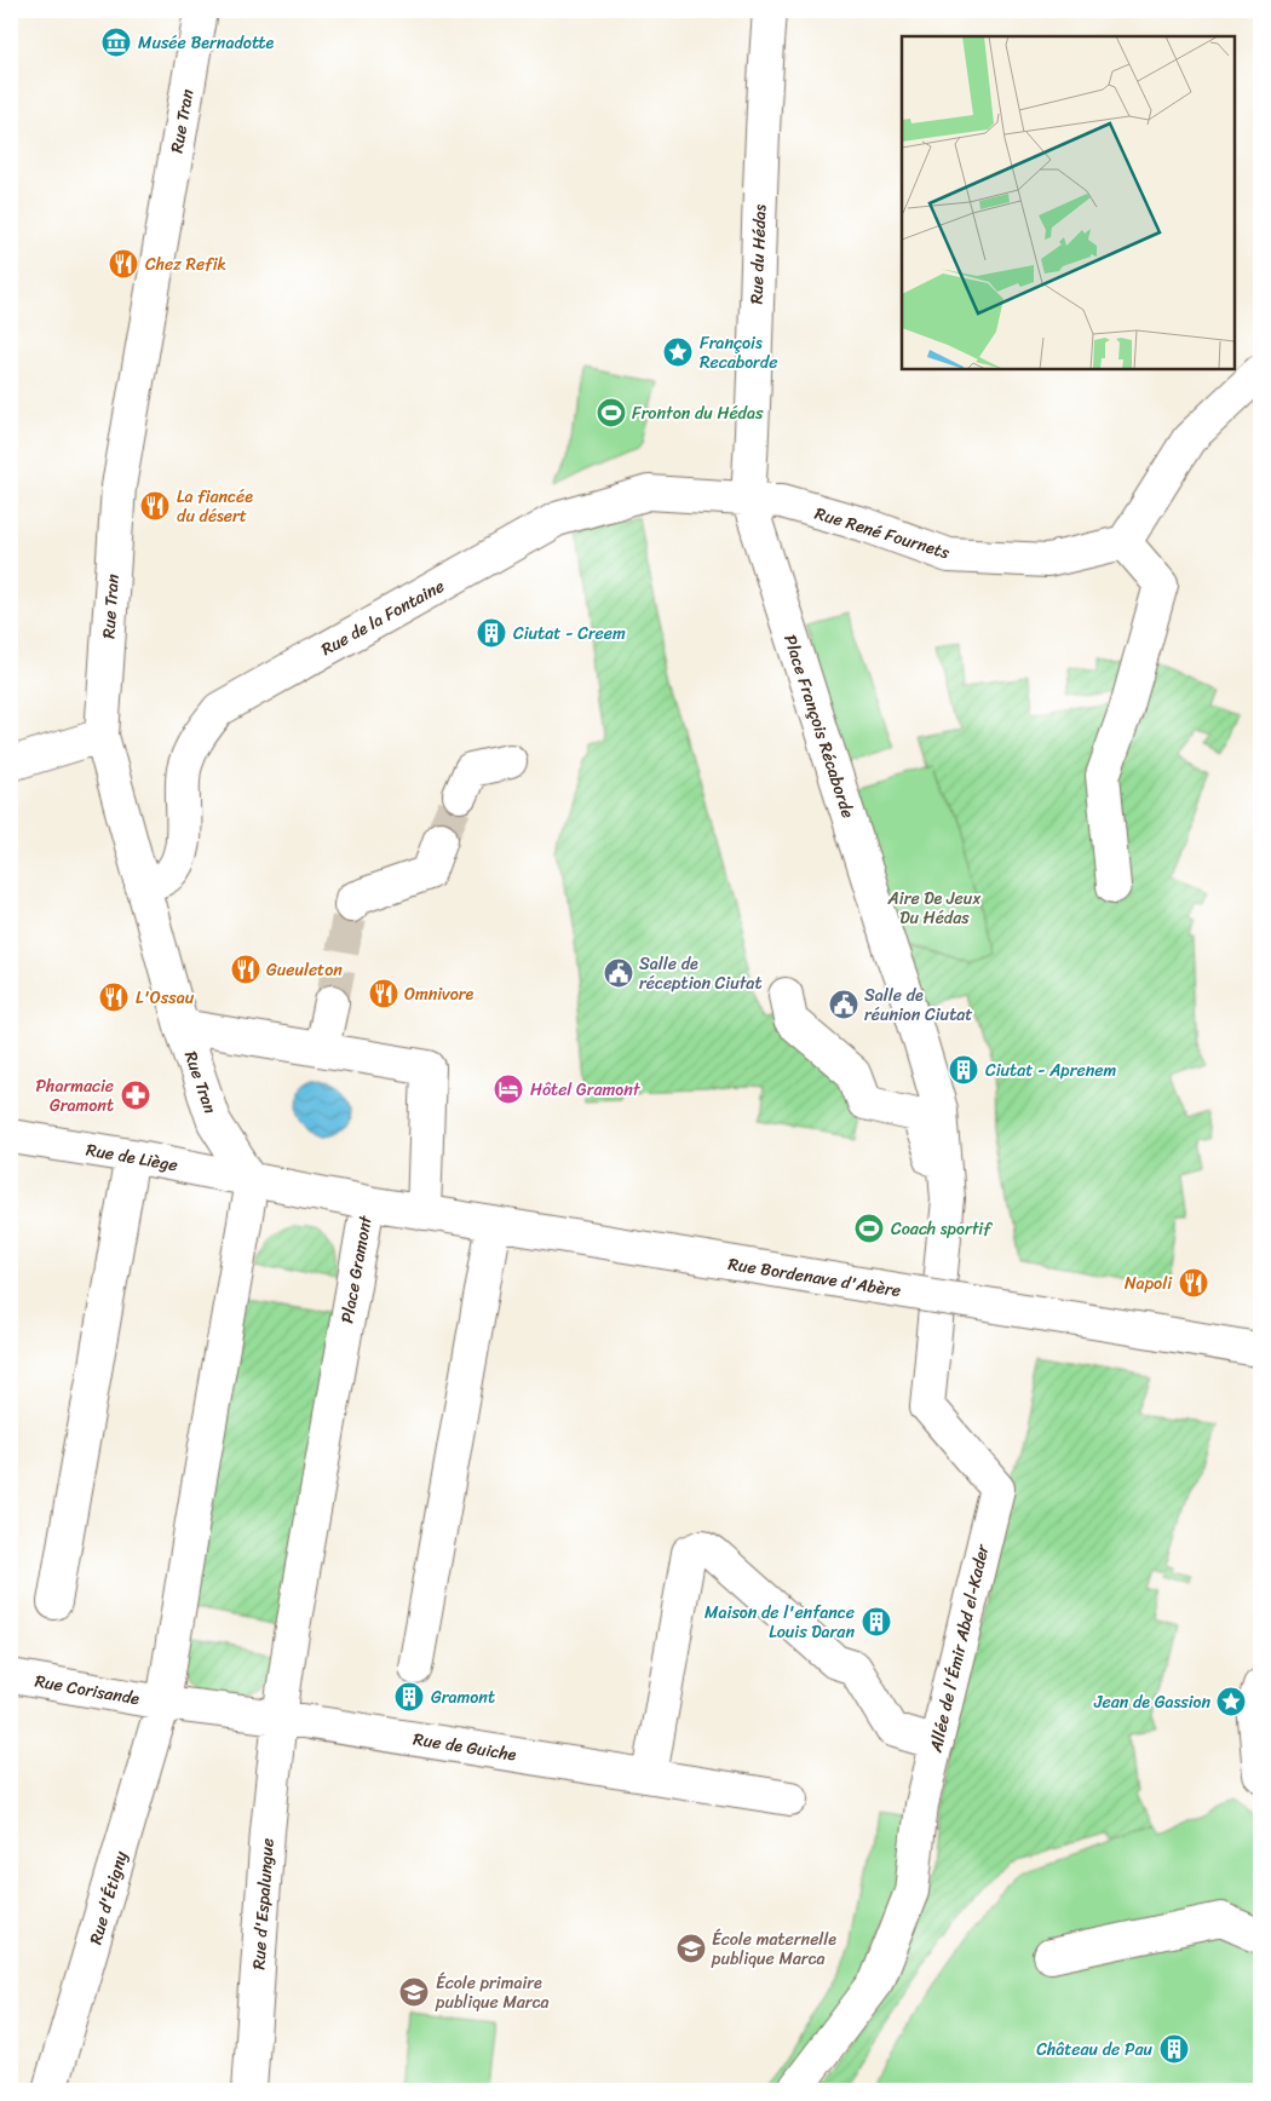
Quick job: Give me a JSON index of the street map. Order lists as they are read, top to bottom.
{
  "streets": {
    "street": [
      "Rue Tran",
      "Rue du Hédas",
      "Rue René Fournets",
      "Rue de la Fontaine",
      "Place François Récaborde",
      "Rue de Liège",
      "Place Gramont",
      "Rue Bordenave d'Abère",
      "Allée de l'Émir Abd el-Kader",
      "Rue Corisande",
      "Rue de Guiche",
      "Rue d'Étigny",
      "Rue d'Espalungue"
    ]
  },
  "crossings": [
    ["Rue Tran", "Rue de la Fontaine"],
    ["Rue Tran", "Rue de Liège"],
    ["Rue Tran", "Place Gramont"],
    ["Rue du Hédas", "Rue René Fournets"],
    ["Rue du Hédas", "Rue de la Fontaine"],
    ["Rue du Hédas", "Place François Récaborde"],
    ["Rue René Fournets", "Rue de la Fontaine"],
    ["Rue René Fournets", "Place François Récaborde"],
    ["Rue de la Fontaine", "Place François Récaborde"],
    ["Place François Récaborde", "Allée de l'Émir Abd el-Kader"],
    ["Rue de Liège", "Place Gramont"],
    ["Place Gramont", "Rue Bordenave d'Abère"],
    ["Place Gramont", "Rue de Guiche"],
    ["Place Gramont", "Rue d'Espalungue"],
    ["Rue Corisande", "Rue d'Étigny"],
    ["Rue de Guiche", "Rue d'Espalungue"]
  ],
  "parks": ["Aire De Jeux Du Hédas"],
  "places": {
    "museum": ["Musée Bernadotte"],
    "restaurant": [
      "Chez Refik",
      "La fiancée du désert",
      "Gueuleton",
      "Omnivore",
      "L'Ossau",
      "Napoli"
    ],
    "place": ["François Recaborde", "Jean de Gassion"],
    "sports": ["Fronton du Hédas", "Coach sportif"],
    "building": [
      "Ciutat - Creem",
      "Ciutat - Aprenem",
      "Maison de l'enfance Louis Daran",
      "Gramont",
      "Château de Pau"
    ],
    "public building": ["Salle de réception Ciutat", "Salle de réunion Ciutat"],
    "hotel": ["Hôtel Gramont"],
    "pharmacy": ["Pharmacie Gramont"],
    "school or university": ["École maternelle publique Marca", "École primaire publique Marca"]
  }
}
